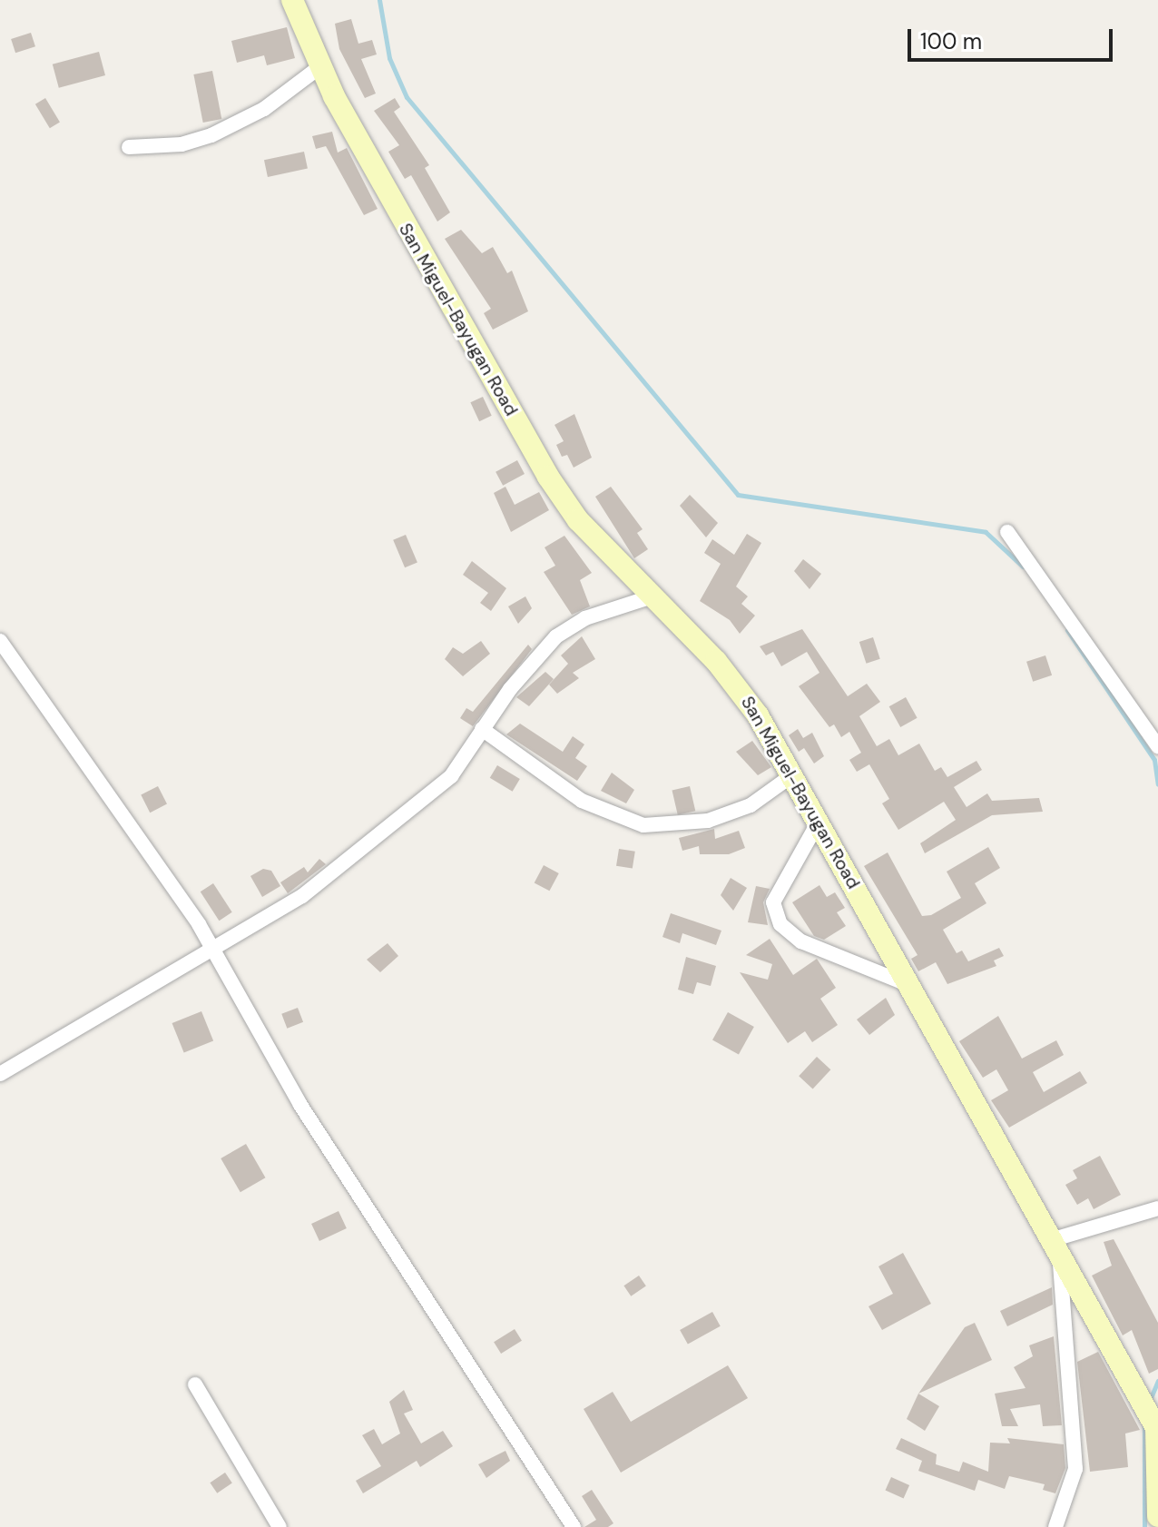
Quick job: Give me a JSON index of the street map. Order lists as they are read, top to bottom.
{
  "streets": {
    "main road": ["San Miguel-Bayugan Road"]
  },
  "scale_bar": "100 m"
}
